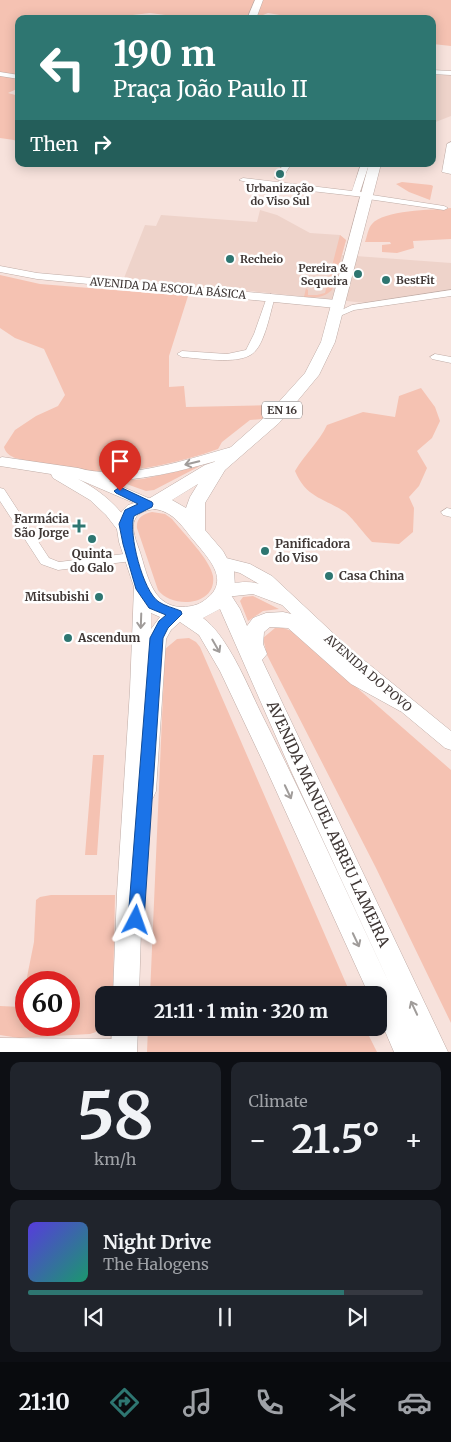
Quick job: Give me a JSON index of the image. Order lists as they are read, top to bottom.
{
  "streets": {
    "main road": ["EN 16", "AVENIDA MANUEL ABREU LAMEIRA"],
    "street": ["AVENIDA DA ESCOLA BÁSICA", "AVENIDA DO POVO"]
  },
  "crossings": [
    ["AVENIDA DA ESCOLA BÁSICA", "EN 16"],
    ["EN 16", "AVENIDA DO POVO"],
    ["EN 16", "AVENIDA MANUEL ABREU LAMEIRA"],
    ["AVENIDA DO POVO", "AVENIDA MANUEL ABREU LAMEIRA"]
  ],
  "places": {
    "other": [
      "Urbanização do Viso Sul",
      "Recheio",
      "Pereira & Sequeira",
      "BestFit",
      "Quinta do Galo",
      "Panificadora do Viso",
      "Casa China",
      "Mitsubishi",
      "Ascendum"
    ],
    "health": ["Farmácia São Jorge"]
  },
  "page": {
    "turn": ["190 m", "Praça João Paulo II"],
    "then": "Then",
    "limit": "60",
    "trip": "21:11 · 1 min · 320 m",
    "tile": [
      ["58", "km/h"],
      "Climate"
    ],
    "heat": ["−", "21.5°", "+"],
    "song": ["Night Drive", "The Halogens"],
    "tabs": "21:10"
  }
}
